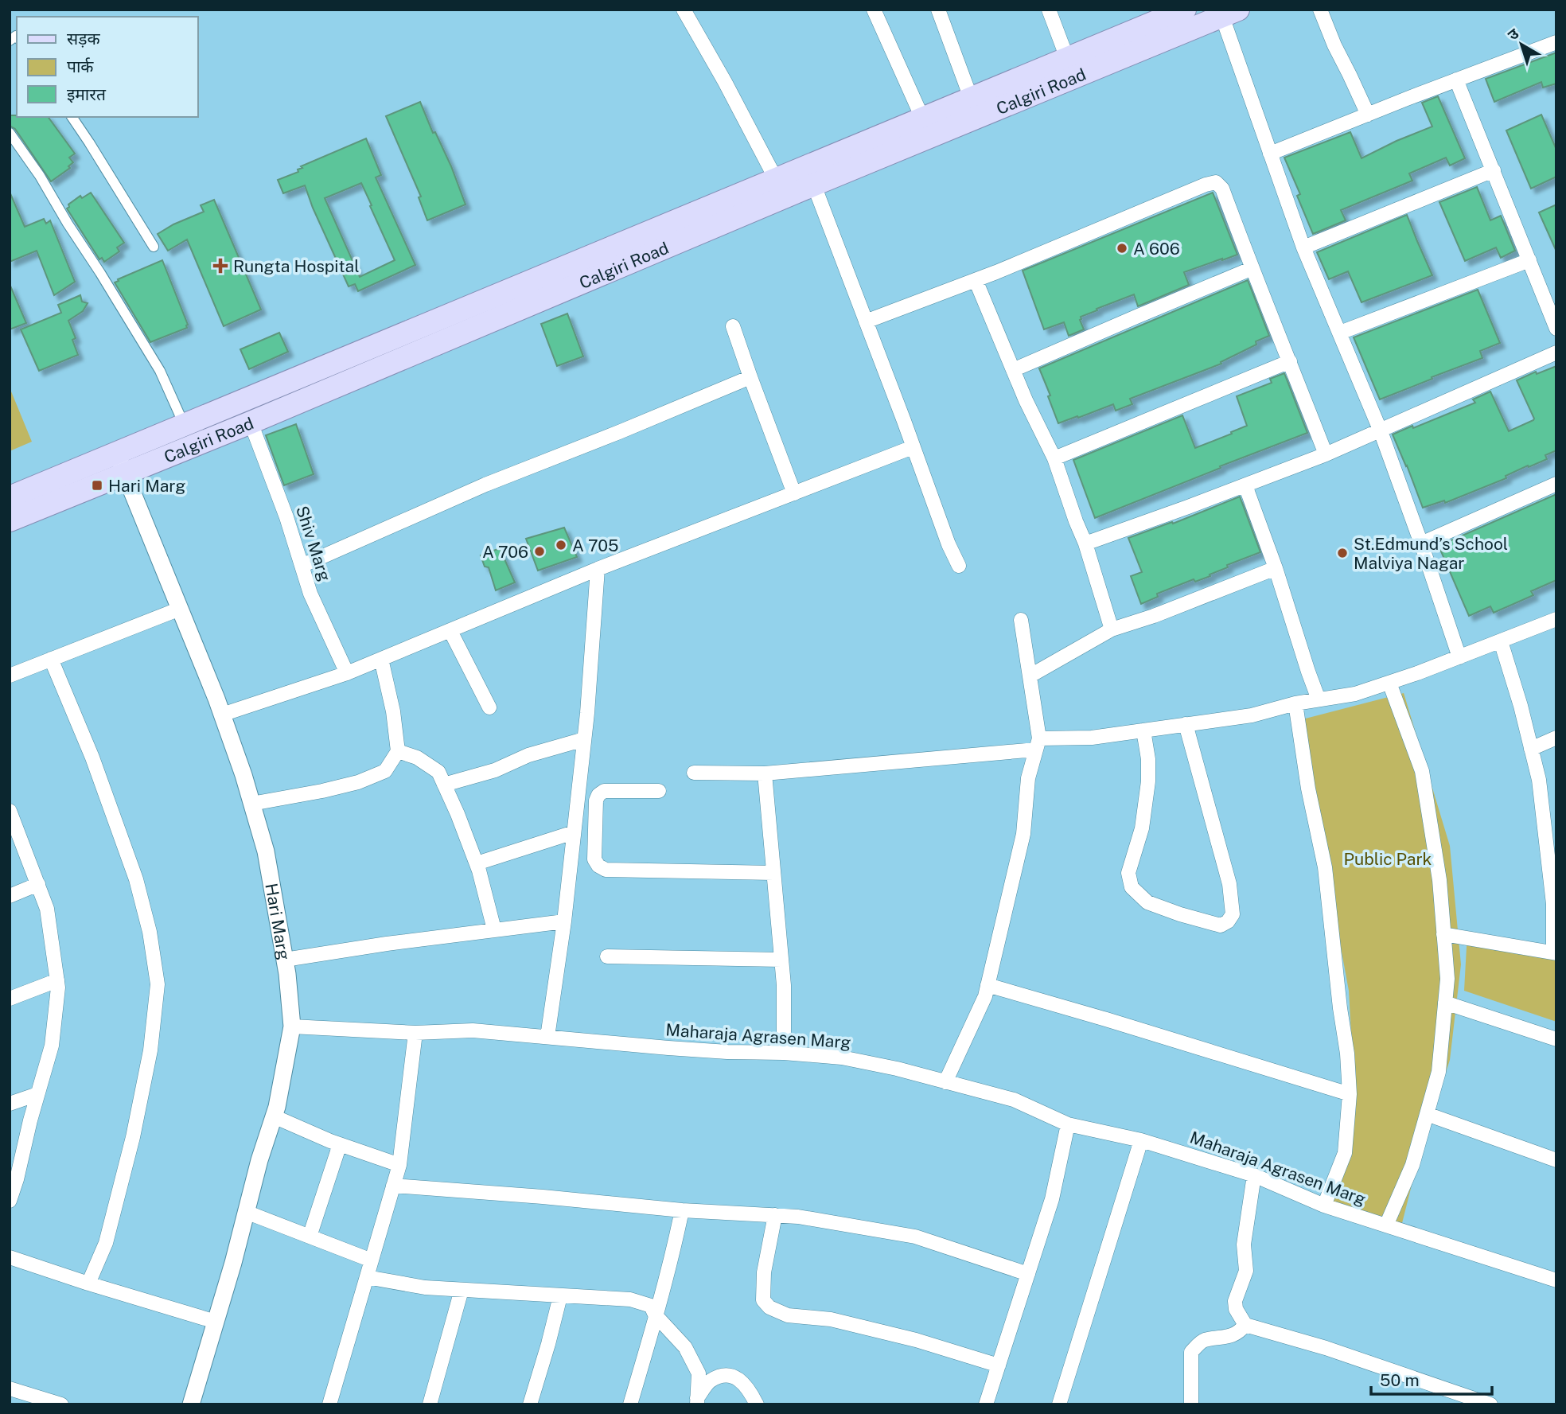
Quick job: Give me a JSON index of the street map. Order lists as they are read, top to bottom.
{
  "streets": {
    "main road": ["Calgiri Road"],
    "street": ["Shiv Marg", "Hari Marg", "Maharaja Agrasen Marg"]
  },
  "crossings": [
    ["Calgiri Road", "Shiv Marg"],
    ["Calgiri Road", "Hari Marg"],
    ["Hari Marg", "Maharaja Agrasen Marg"]
  ],
  "parks": ["Public Park"],
  "places": {
    "other": [
      "A 606",
      "A 705",
      "A 706",
      "St.Edmund’s School Malviya Nagar"
    ],
    "health": ["Rungta Hospital"],
    "transit": ["Hari Marg"]
  },
  "legend": ["सड़क", "पार्क", "इमारत"],
  "scale_bar": "50 m",
  "north": "top left"
}
